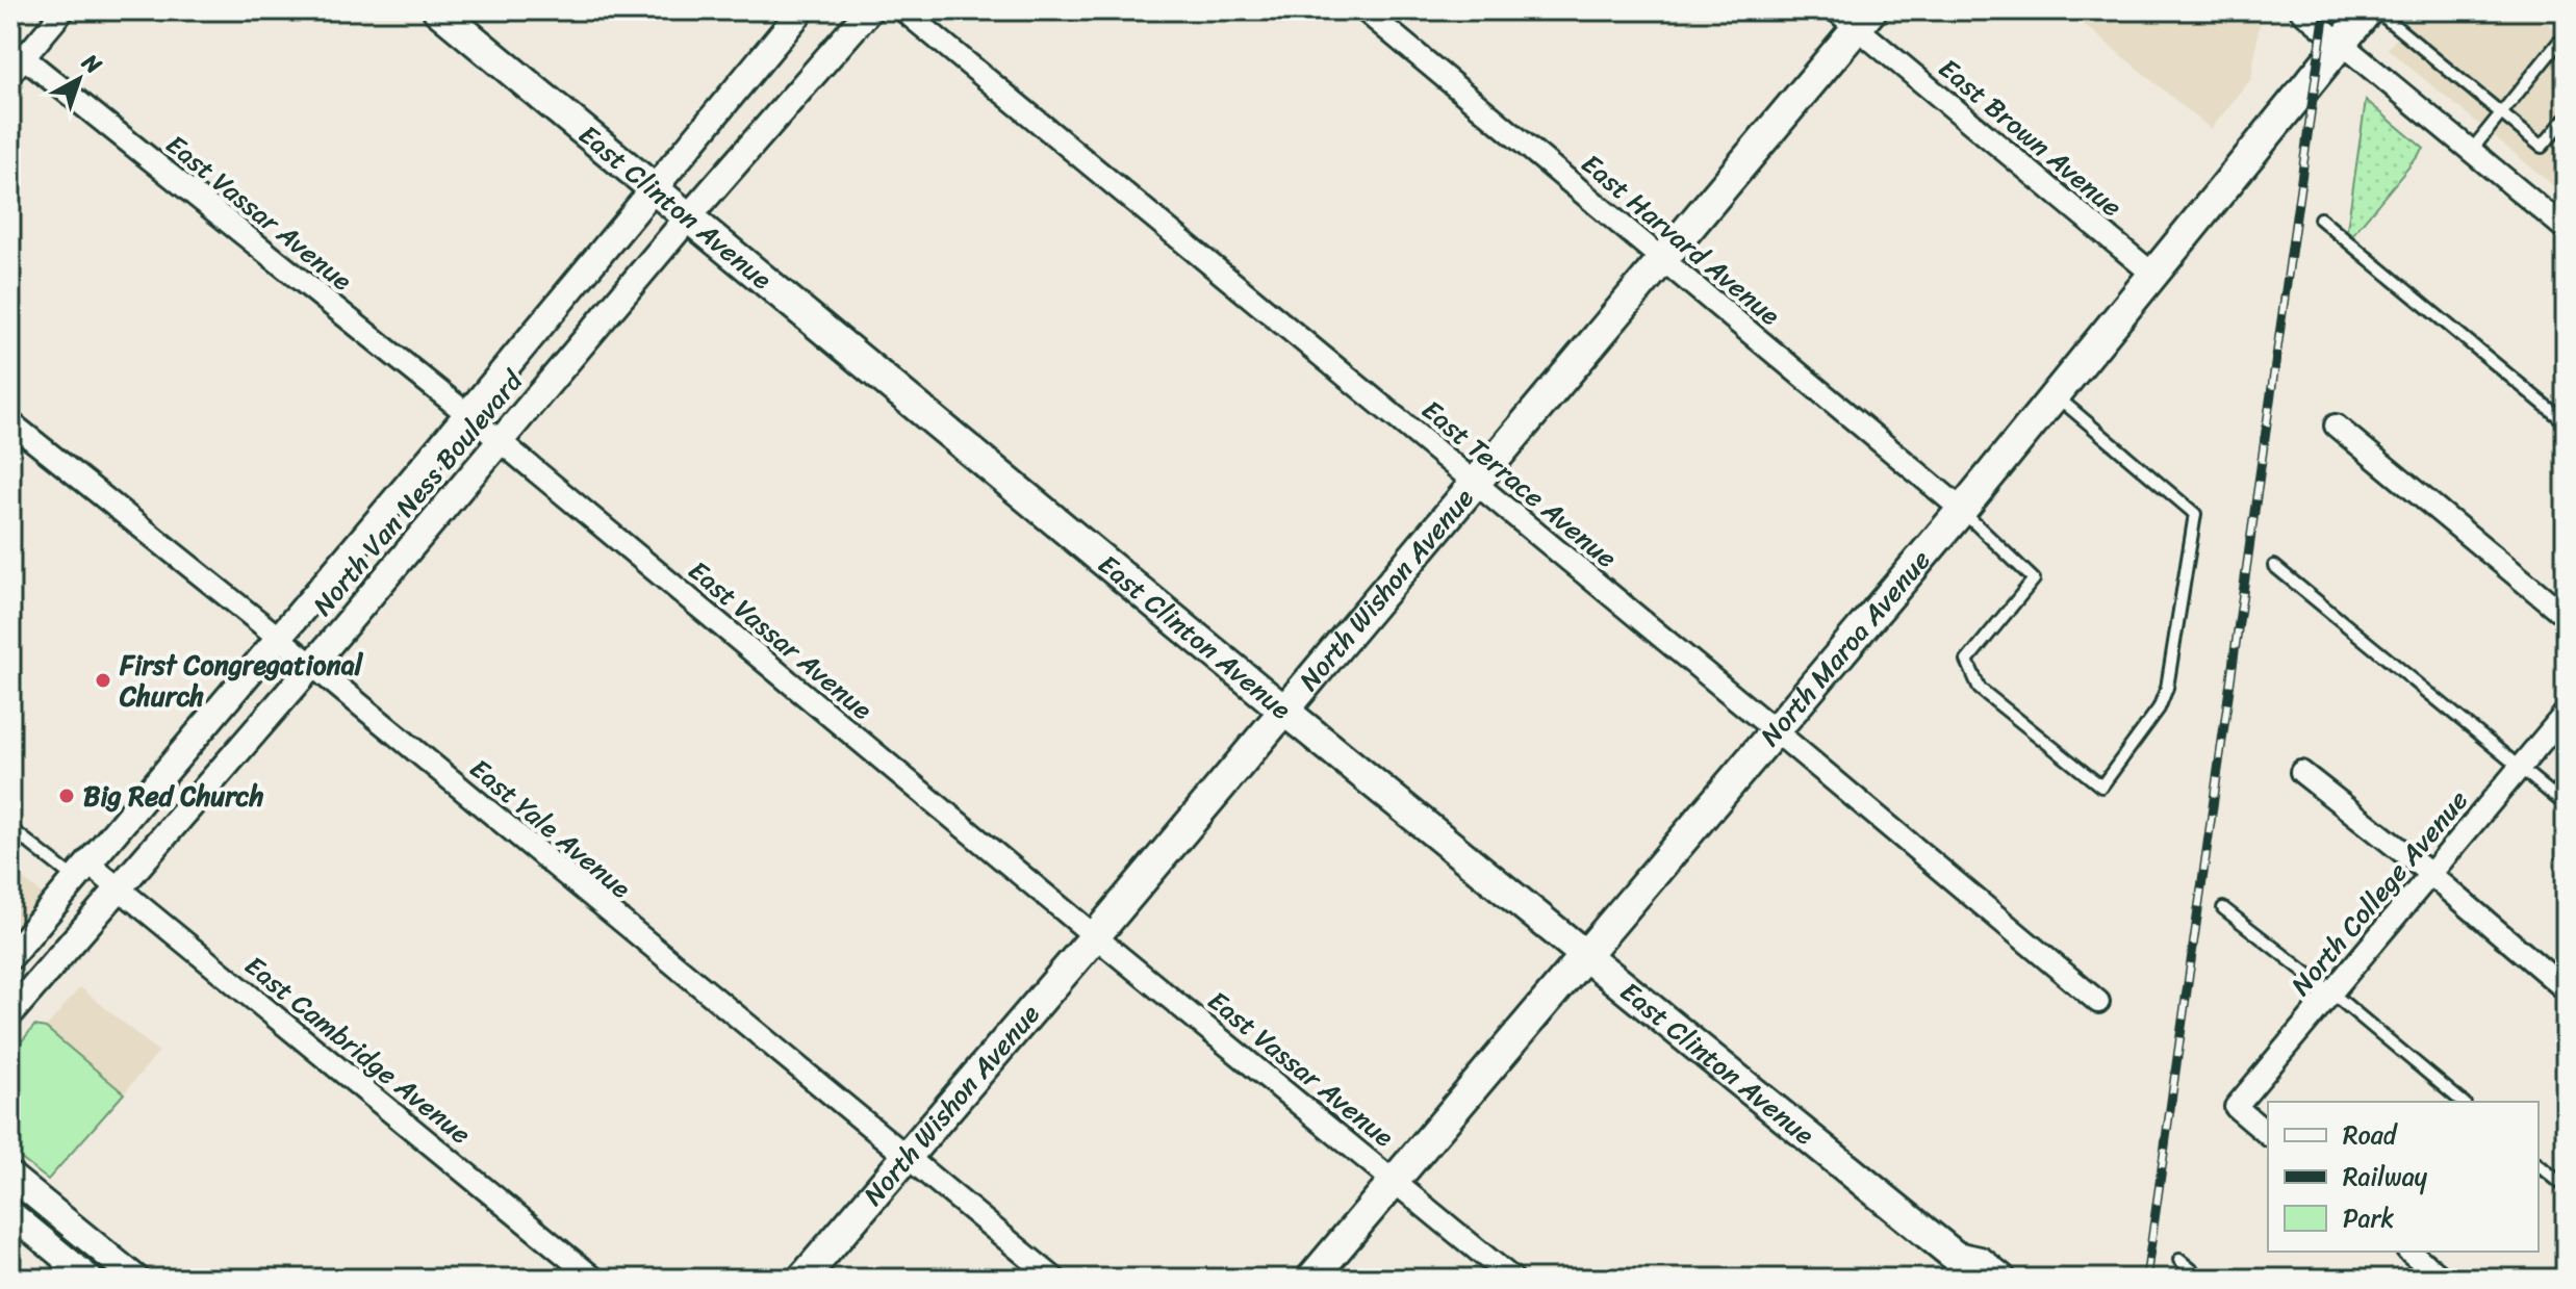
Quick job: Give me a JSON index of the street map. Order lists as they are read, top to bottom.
{
  "streets": {
    "main road": ["East Clinton Avenue", "North Wishon Avenue", "North Maroa Avenue"],
    "street": [
      "East Brown Avenue",
      "East Vassar Avenue",
      "East Harvard Avenue",
      "East Terrace Avenue",
      "North Van Ness Boulevard",
      "East Yale Avenue",
      "North College Avenue",
      "East Cambridge Avenue"
    ]
  },
  "crossings": [
    ["East Brown Avenue", "North Wishon Avenue"],
    ["East Brown Avenue", "North Maroa Avenue"],
    ["East Clinton Avenue", "North Van Ness Boulevard"],
    ["East Clinton Avenue", "North Wishon Avenue"],
    ["East Clinton Avenue", "North Maroa Avenue"],
    ["East Vassar Avenue", "North Van Ness Boulevard"],
    ["East Vassar Avenue", "North Wishon Avenue"],
    ["East Vassar Avenue", "North Maroa Avenue"],
    ["East Harvard Avenue", "North Wishon Avenue"],
    ["East Harvard Avenue", "North Maroa Avenue"],
    ["East Terrace Avenue", "North Wishon Avenue"],
    ["East Terrace Avenue", "North Maroa Avenue"],
    ["North Van Ness Boulevard", "East Yale Avenue"],
    ["North Van Ness Boulevard", "East Cambridge Avenue"],
    ["North Wishon Avenue", "East Yale Avenue"]
  ],
  "places": ["First Congregational Church", "Big Red Church"],
  "legend": ["Road", "Railway", "Park"],
  "north": "top right"
}
